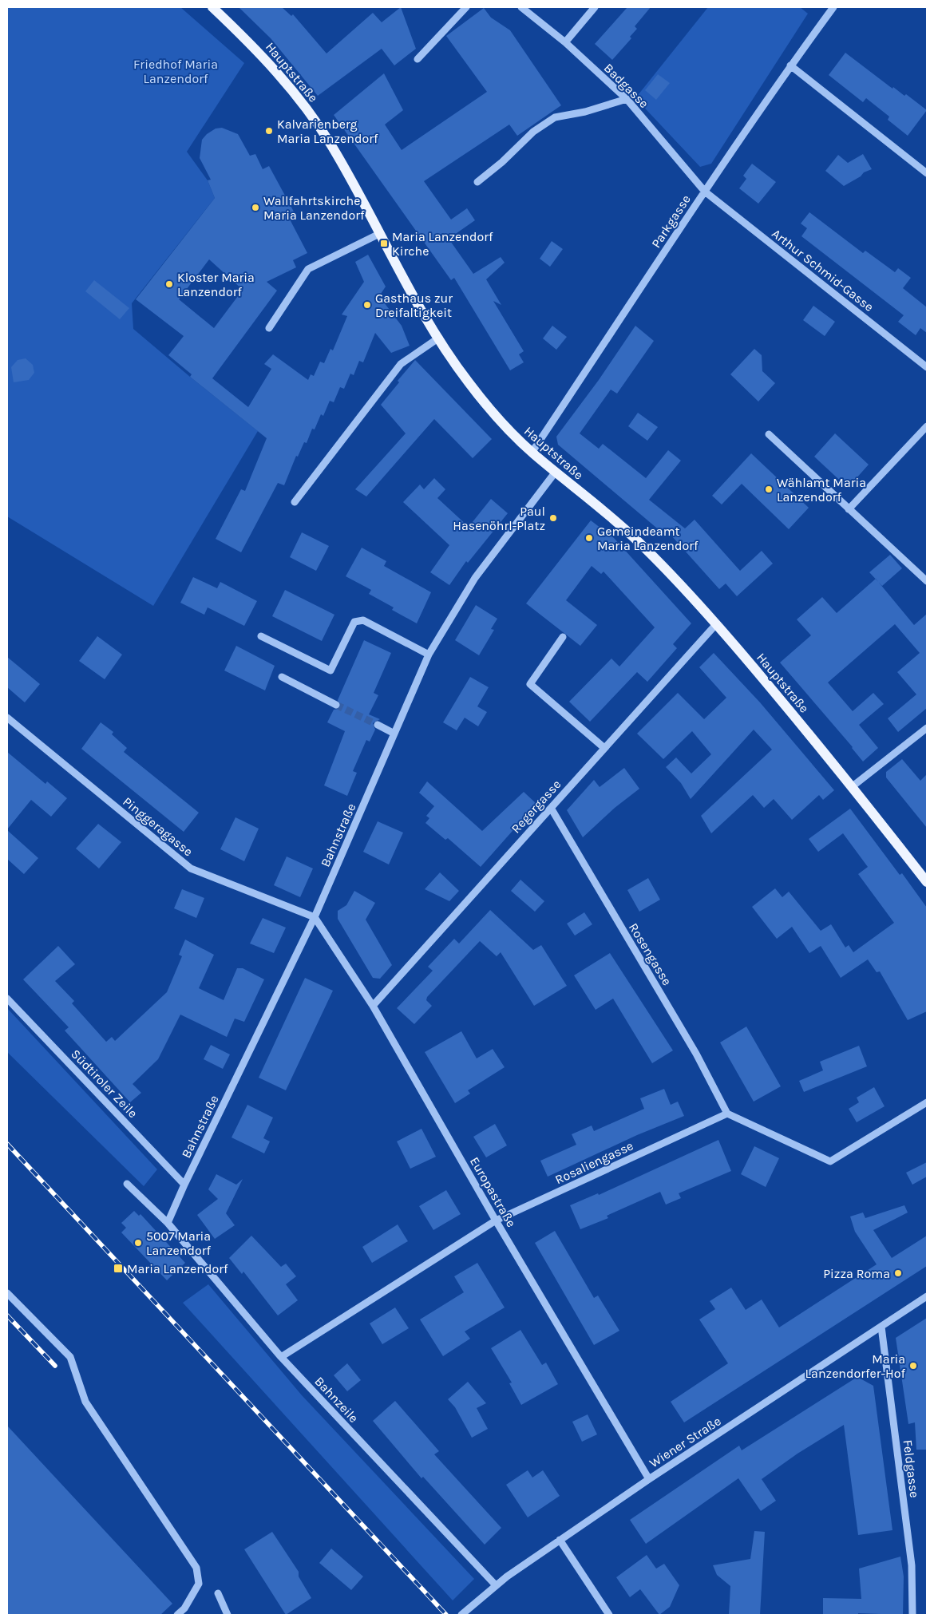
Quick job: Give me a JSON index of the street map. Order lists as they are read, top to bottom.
{
  "streets": {
    "main road": ["Hauptstraße"],
    "street": [
      "Badgasse",
      "Parkgasse",
      "Arthur Schmid-Gasse",
      "Regergasse",
      "Pinggeragasse",
      "Bahnstraße",
      "Rosengasse",
      "Südtiroler Zeile",
      "Rosaliengasse",
      "Europastraße",
      "Bahnzeile",
      "Wiener Straße",
      "Feldgasse"
    ]
  },
  "crossings": [
    ["Hauptstraße", "Parkgasse"],
    ["Hauptstraße", "Regergasse"],
    ["Hauptstraße", "Bahnstraße"],
    ["Badgasse", "Parkgasse"],
    ["Badgasse", "Arthur Schmid-Gasse"],
    ["Parkgasse", "Arthur Schmid-Gasse"],
    ["Regergasse", "Rosengasse"],
    ["Regergasse", "Europastraße"],
    ["Pinggeragasse", "Bahnstraße"],
    ["Pinggeragasse", "Europastraße"],
    ["Bahnstraße", "Südtiroler Zeile"],
    ["Bahnstraße", "Europastraße"],
    ["Bahnstraße", "Bahnzeile"],
    ["Rosengasse", "Rosaliengasse"],
    ["Rosaliengasse", "Europastraße"],
    ["Rosaliengasse", "Bahnzeile"],
    ["Europastraße", "Wiener Straße"],
    ["Bahnzeile", "Wiener Straße"],
    ["Wiener Straße", "Feldgasse"]
  ],
  "parks": ["Friedhof Maria Lanzendorf"],
  "places": {
    "other": [
      "Kalvarienberg Maria Lanzendorf",
      "Wallfahrtskirche Maria Lanzendorf",
      "Kloster Maria Lanzendorf",
      "Gasthaus zur Dreifaltigkeit",
      "Wählamt Maria Lanzendorf",
      "Paul Hasenöhrl-Platz",
      "Gemeindeamt Maria Lanzendorf",
      "5007 Maria Lanzendorf",
      "Pizza Roma",
      "Maria Lanzendorfer-Hof"
    ],
    "transit": ["Maria Lanzendorf Kirche", "Maria Lanzendorf"]
  }
}
